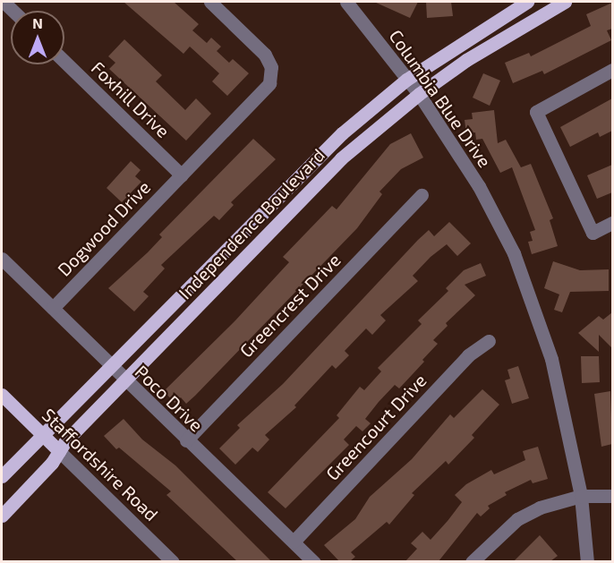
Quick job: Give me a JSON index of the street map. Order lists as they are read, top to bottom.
{
  "streets": {
    "main road": ["Independence Boulevard", "Staffordshire Road"],
    "street": [
      "Columbia Blue Drive",
      "Foxhill Drive",
      "Dogwood Drive",
      "Greencrest Drive",
      "Poco Drive",
      "Greencourt Drive"
    ]
  },
  "crossings": [
    ["Columbia Blue Drive", "Independence Boulevard"],
    ["Foxhill Drive", "Dogwood Drive"],
    ["Independence Boulevard", "Poco Drive"],
    ["Independence Boulevard", "Staffordshire Road"],
    ["Dogwood Drive", "Poco Drive"],
    ["Greencrest Drive", "Poco Drive"],
    ["Poco Drive", "Greencourt Drive"]
  ],
  "north": "top"
}
